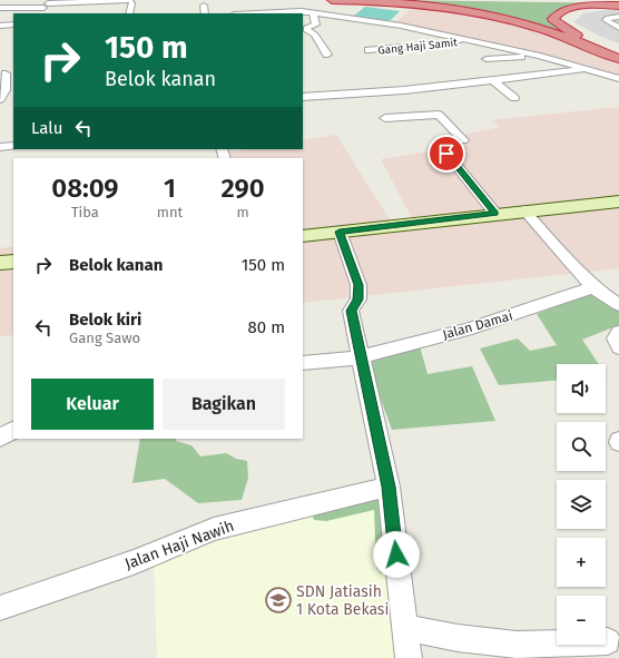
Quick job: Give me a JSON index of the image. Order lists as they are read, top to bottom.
{
  "streets": {
    "street": ["Gang Haji Samit", "Jalan Damai", "Jalan Haji Nawih"]
  },
  "places": {
    "school or university": ["SDN Jatiasih 1 Kota Bekasi"]
  },
  "page": {
    "turn": ["150 m", "Belok kanan"],
    "then": "Lalu",
    "eta": [
      "08:09",
      "Tiba",
      "1",
      "mnt",
      "290",
      "m"
    ],
    "list": [
      {
        "name": "Belok kanan",
        "value": "150 m"
      },
      {
        "name": "Belok kiri",
        "note": "Gang Sawo",
        "value": "80 m"
      }
    ],
    "map_buttons": ["+", "−"],
    "buttons": ["Keluar", "Bagikan"]
  }
}
